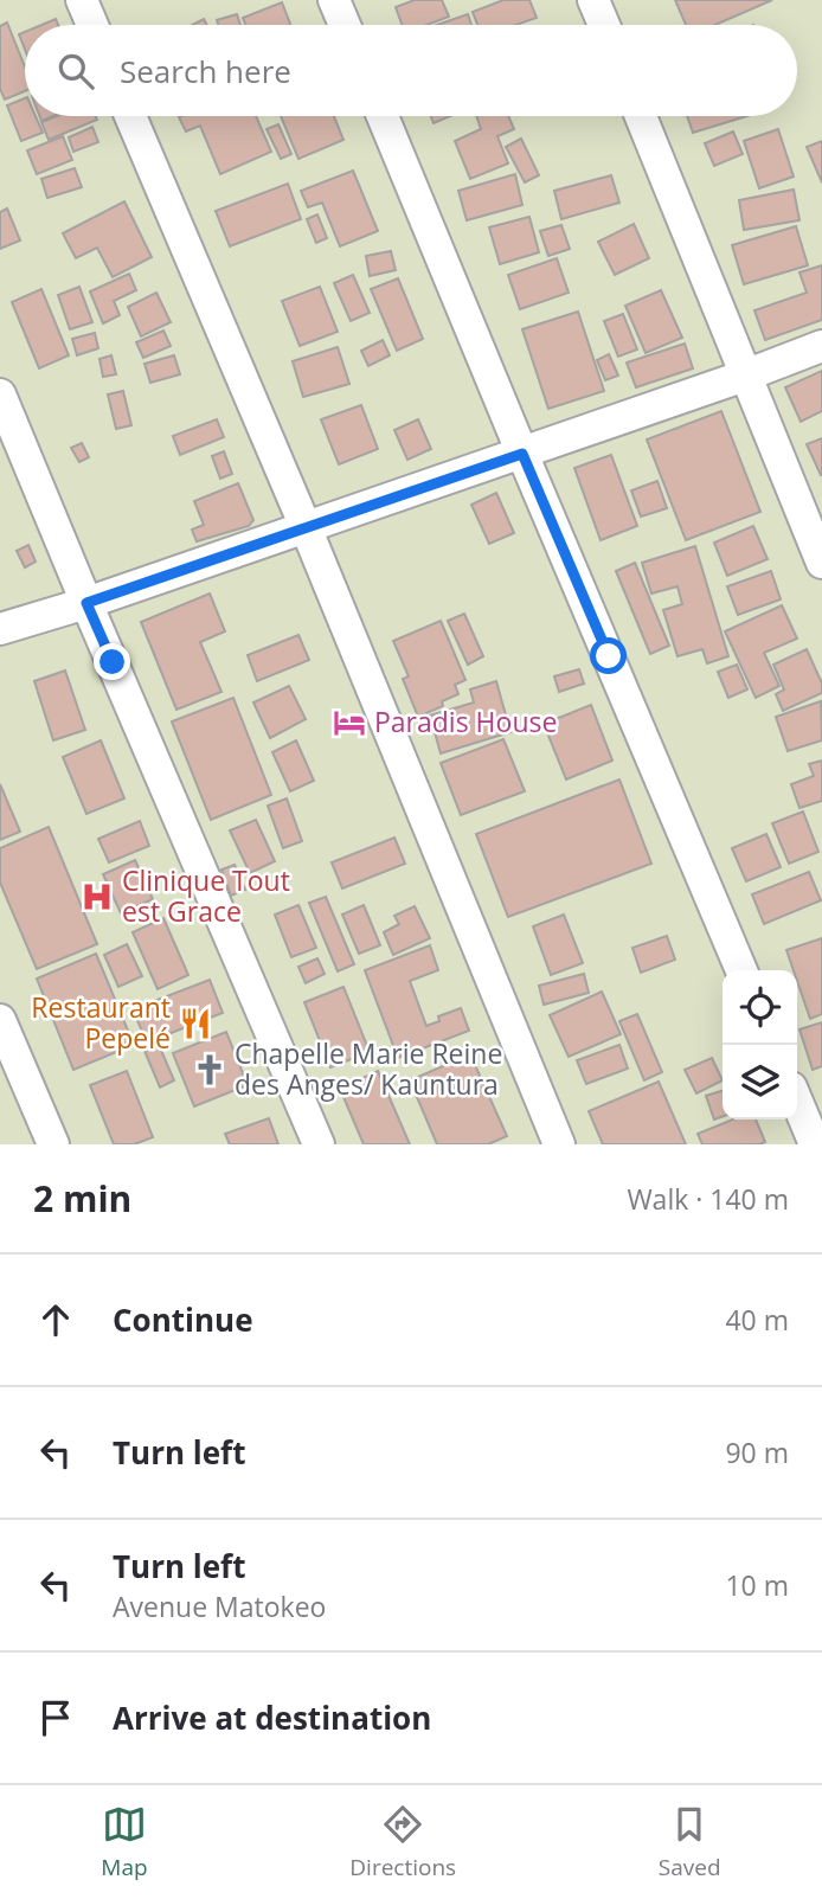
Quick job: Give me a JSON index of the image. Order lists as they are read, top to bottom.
{
  "places": {
    "hotel": ["Paradis House"],
    "hospital": ["Clinique Tout est Grace"],
    "restaurant": ["Restaurant Pepelé"],
    "church": ["Chapelle Marie Reine des Anges/ Kauntura"]
  },
  "page": {
    "search": "Search here",
    "heading": ["2 min", "Walk · 140 m"],
    "list": [
      ["Continue", "40 m"],
      ["Turn left", "90 m"],
      ["Turn left", "Avenue Matokeo", "10 m"],
      "Arrive at destination"
    ],
    "nav": ["Map", "Directions", "Saved"]
  }
}
